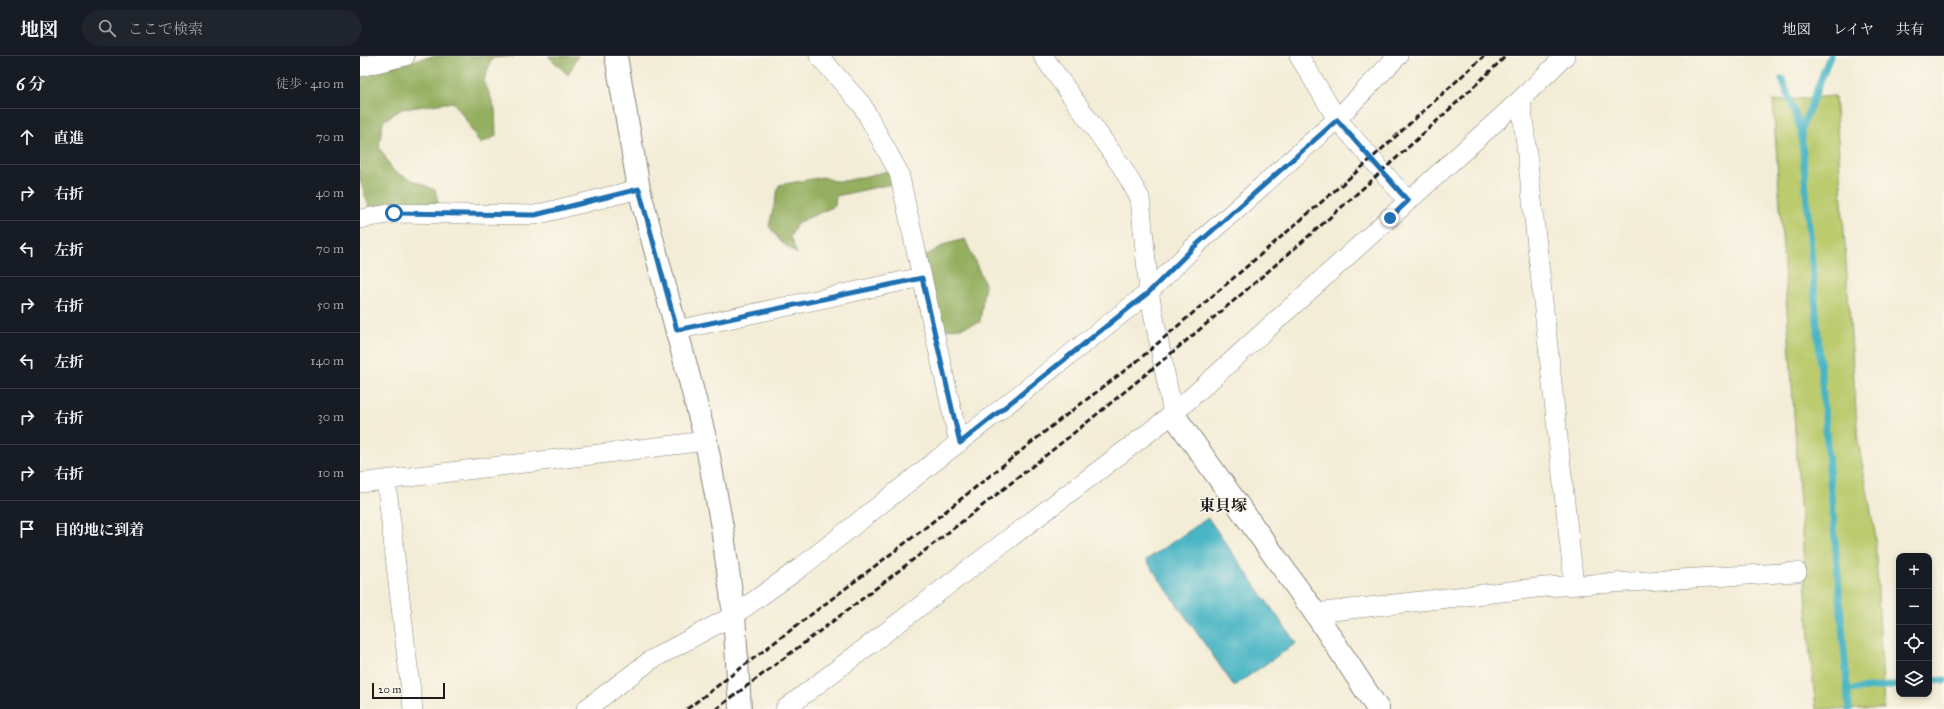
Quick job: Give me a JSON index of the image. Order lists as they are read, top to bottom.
{
  "districts": ["東貝塚"],
  "scale_bar": "20 m",
  "page": {
    "header": "地図",
    "search": "ここで検索",
    "nav": ["地図", "レイヤ", "共有"],
    "heading": ["6 分", "徒歩 · 410 m"],
    "list": [
      ["直進", "70 m"],
      ["右折", "40 m"],
      ["左折", "70 m"],
      ["右折", "50 m"],
      ["左折", "140 m"],
      ["右折", "30 m"],
      ["右折", "10 m"],
      "目的地に到着"
    ],
    "map_buttons": ["+", "−"],
    "scale": "20 m"
  }
}
